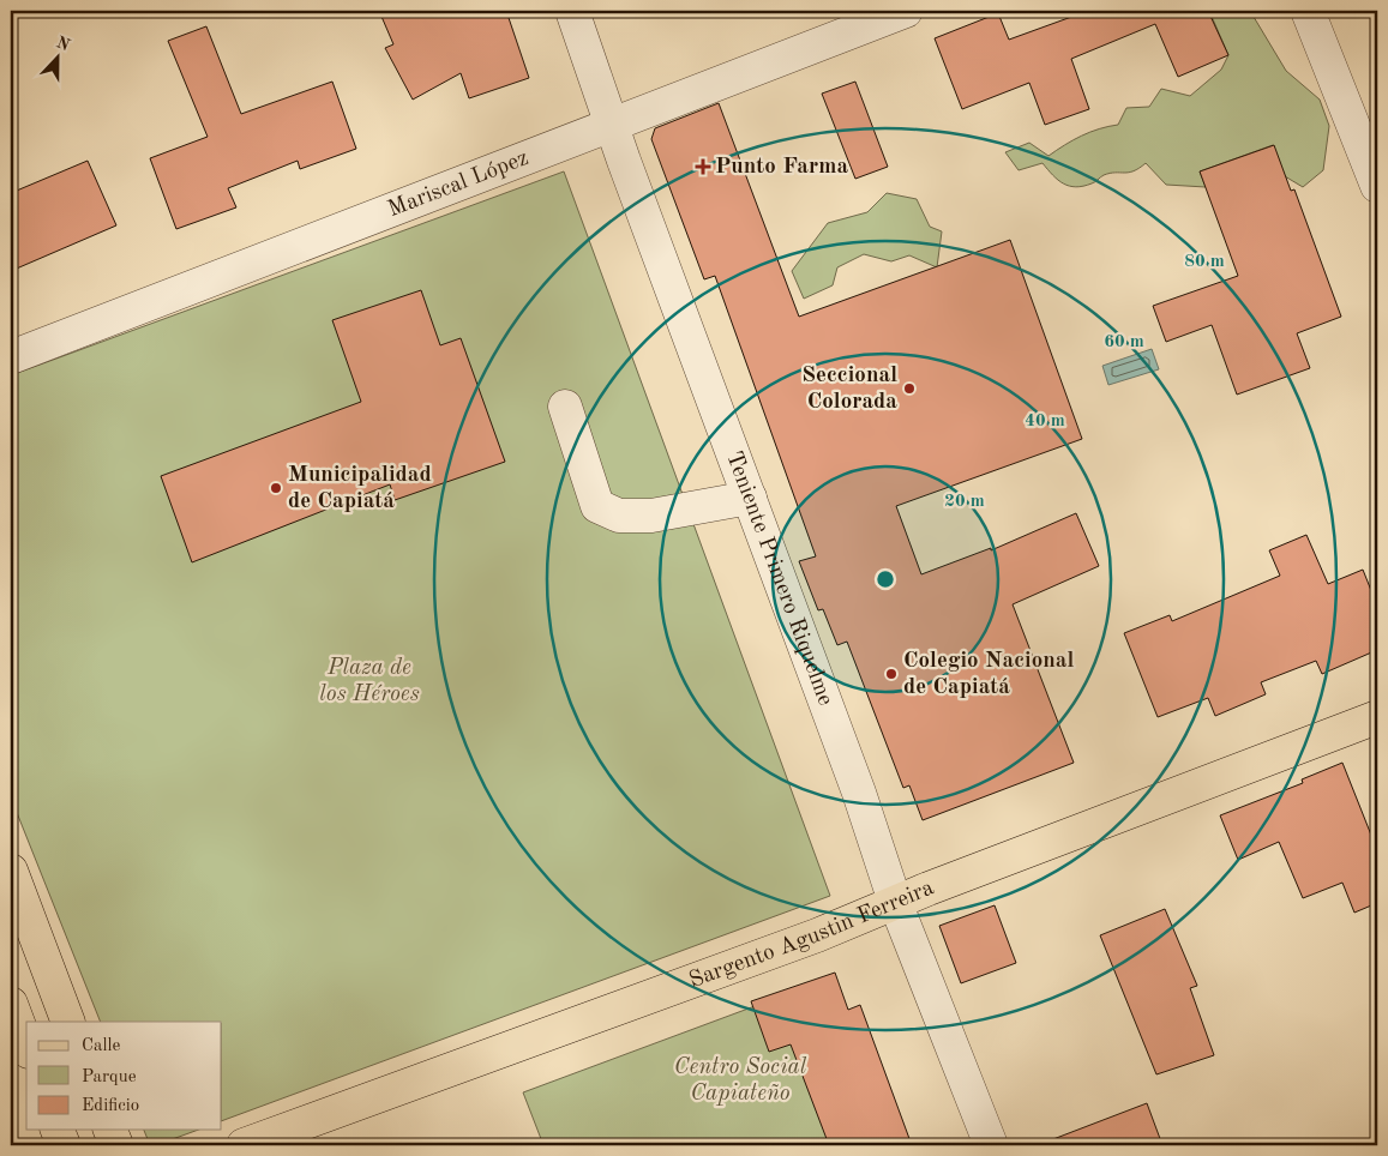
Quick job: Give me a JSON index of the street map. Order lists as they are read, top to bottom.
{
  "streets": {
    "main road": ["Sargento Agustin Ferreira"],
    "street": ["Mariscal López", "Teniente Primero Riquelme"]
  },
  "crossings": [
    ["Mariscal López", "Teniente Primero Riquelme"],
    ["Teniente Primero Riquelme", "Sargento Agustin Ferreira"]
  ],
  "parks": ["Plaza de los Héroes", "Centro Social Capiateño"],
  "places": {
    "health": ["Punto Farma"],
    "other": ["Seccional Colorada", "Municipalidad de Capiatá", "Colegio Nacional de Capiatá"]
  },
  "legend": ["Calle", "Parque", "Edificio"],
  "north": "top",
  "rings": [
    "80 m",
    "60 m",
    "40 m",
    "20 m"
  ]
}
